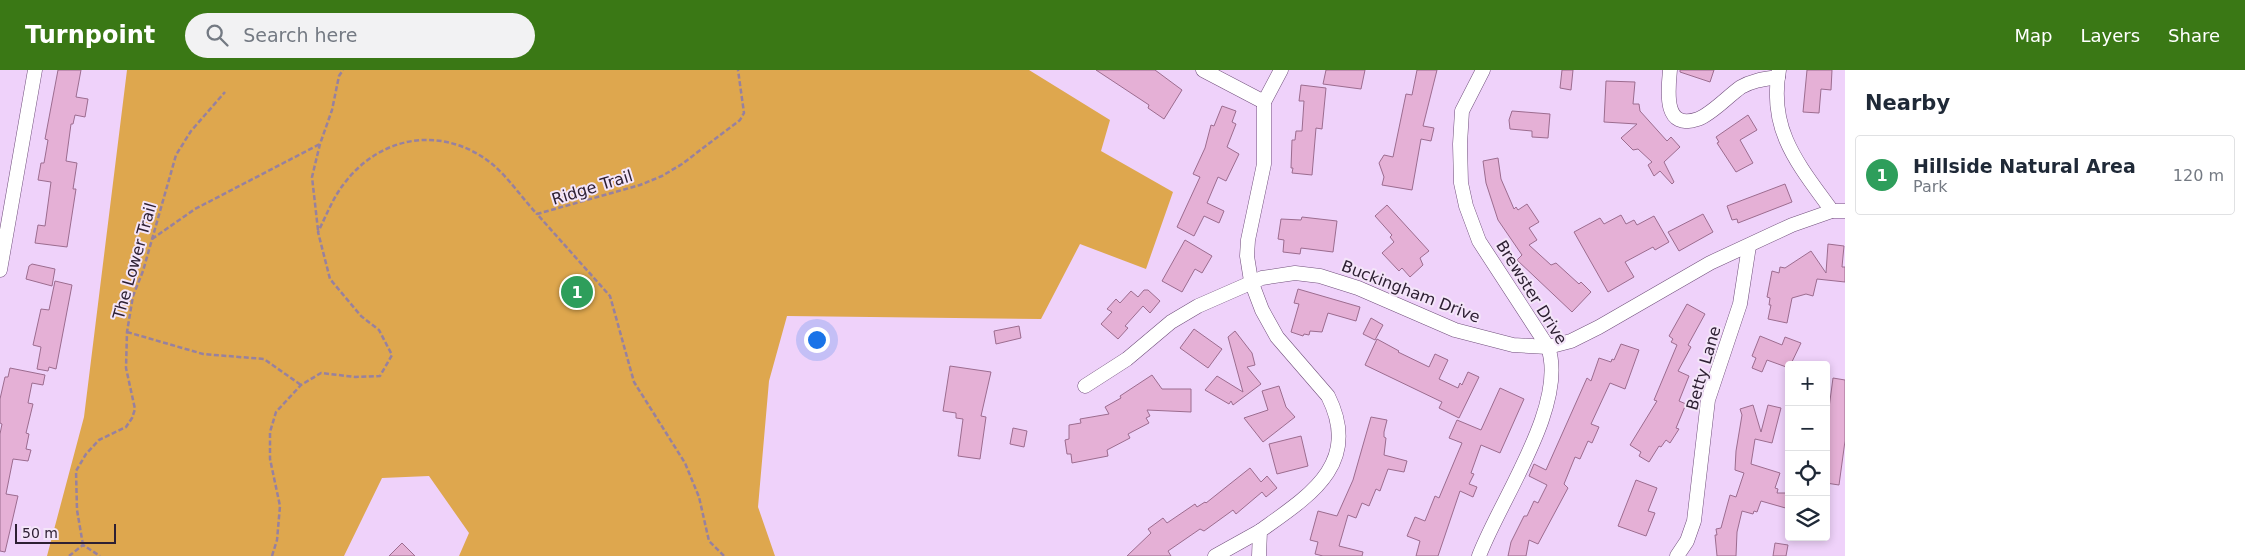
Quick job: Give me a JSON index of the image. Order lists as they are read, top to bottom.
{
  "streets": {
    "street": ["Buckingham Drive", "Brewster Drive", "Betty Lane"],
    "path": ["Ridge Trail", "The Lower Trail"]
  },
  "crossings": [
    ["Buckingham Drive", "Brewster Drive"],
    ["Buckingham Drive", "Betty Lane"]
  ],
  "scale_bar": "50 m",
  "page": {
    "header": "Turnpoint",
    "search": "Search here",
    "nav": ["Map", "Layers", "Share"],
    "heading": "Nearby",
    "list": [
      {
        "mark": "1",
        "name": "Hillside Natural Area",
        "note": "Park",
        "value": "120 m"
      }
    ],
    "pins": "1",
    "map_buttons": ["+", "−"],
    "scale": "50 m"
  }
}
